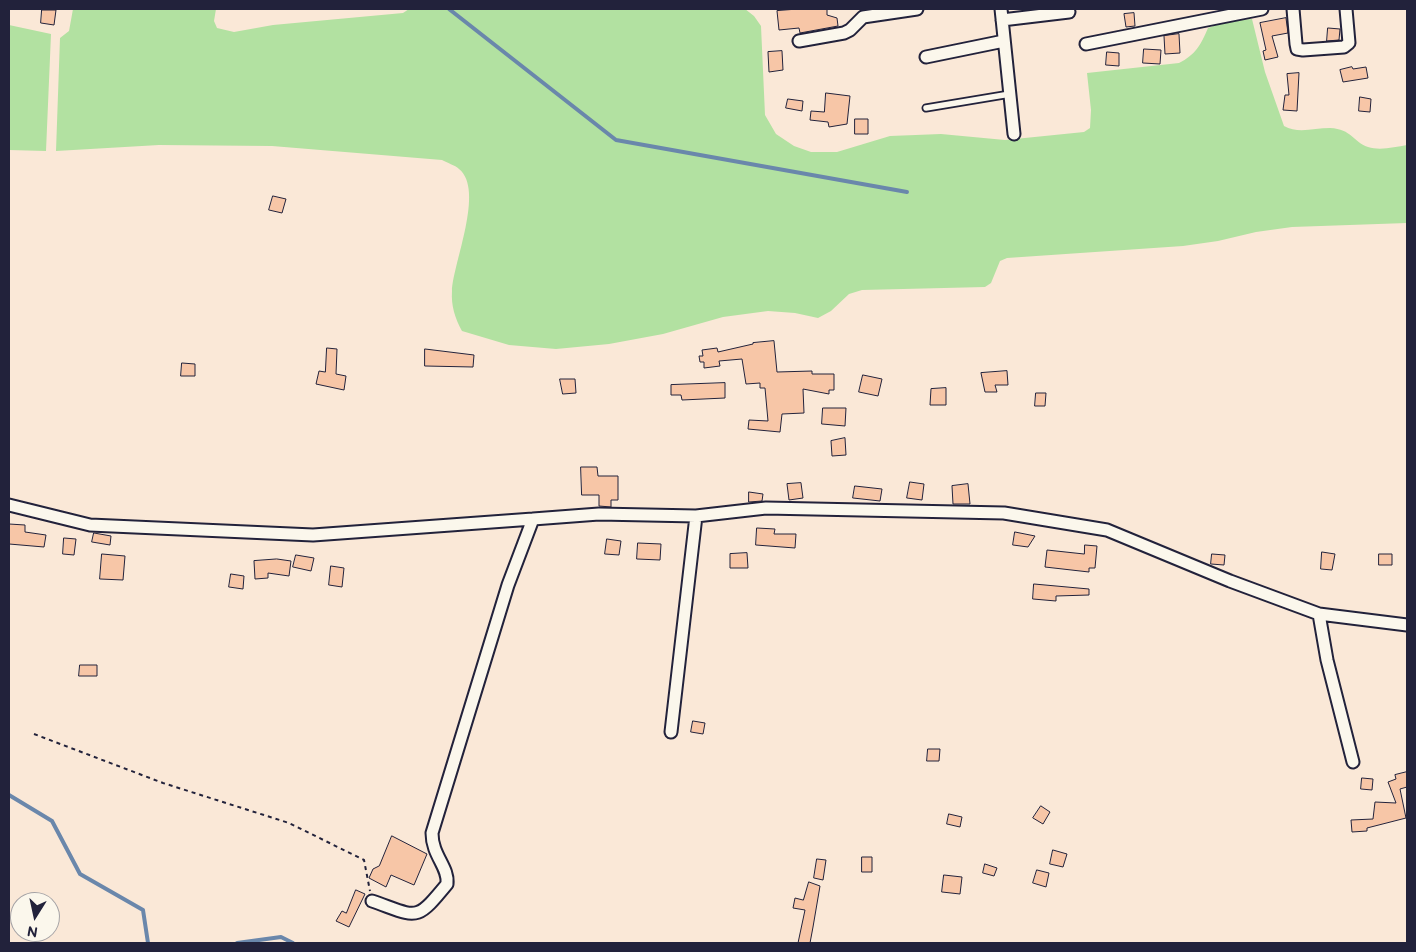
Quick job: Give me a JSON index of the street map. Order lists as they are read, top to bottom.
{
  "north": "bottom"
}
